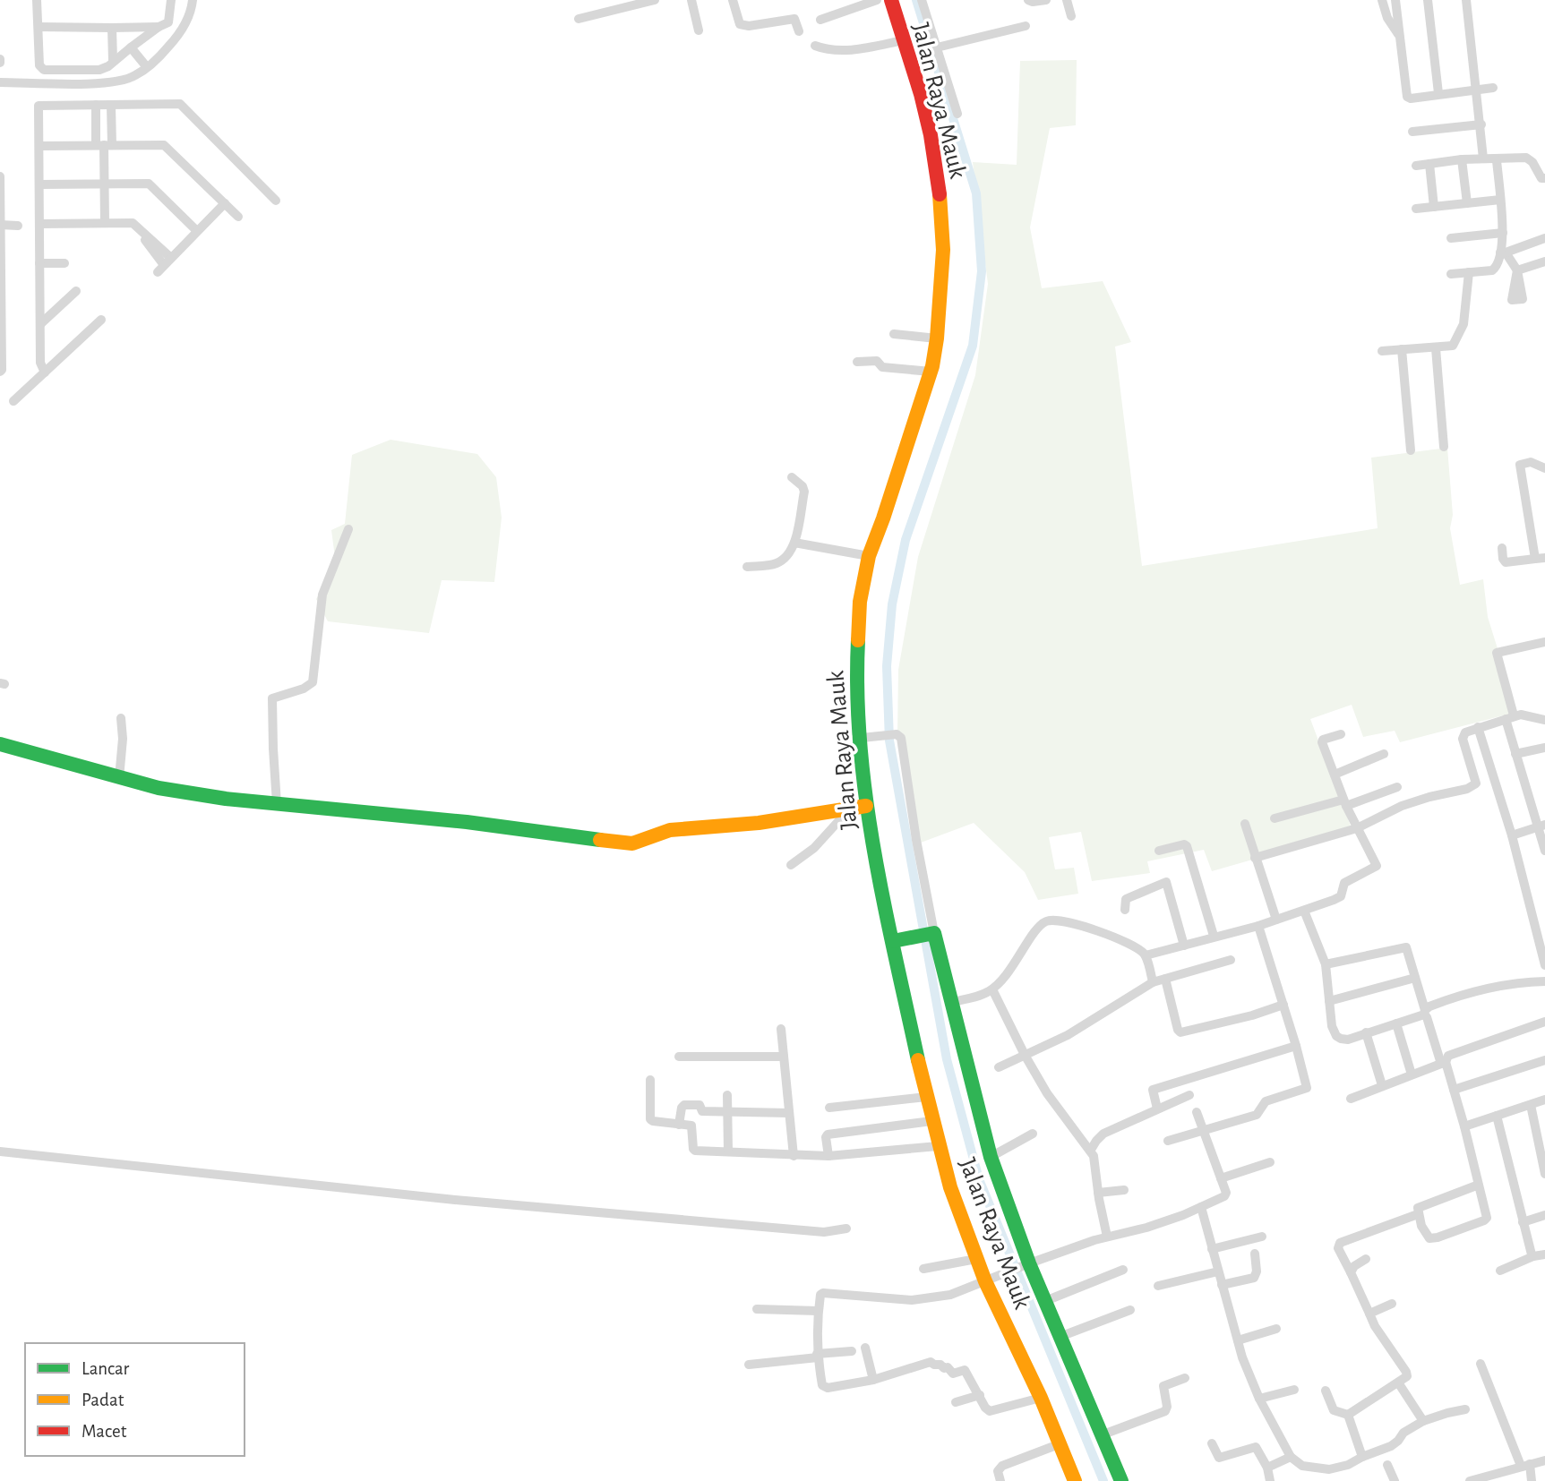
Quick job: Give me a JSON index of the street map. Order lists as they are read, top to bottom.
{
  "streets": {
    "main road": ["Jalan Raya Mauk"]
  },
  "legend": ["Lancar", "Padat", "Macet"]
}
